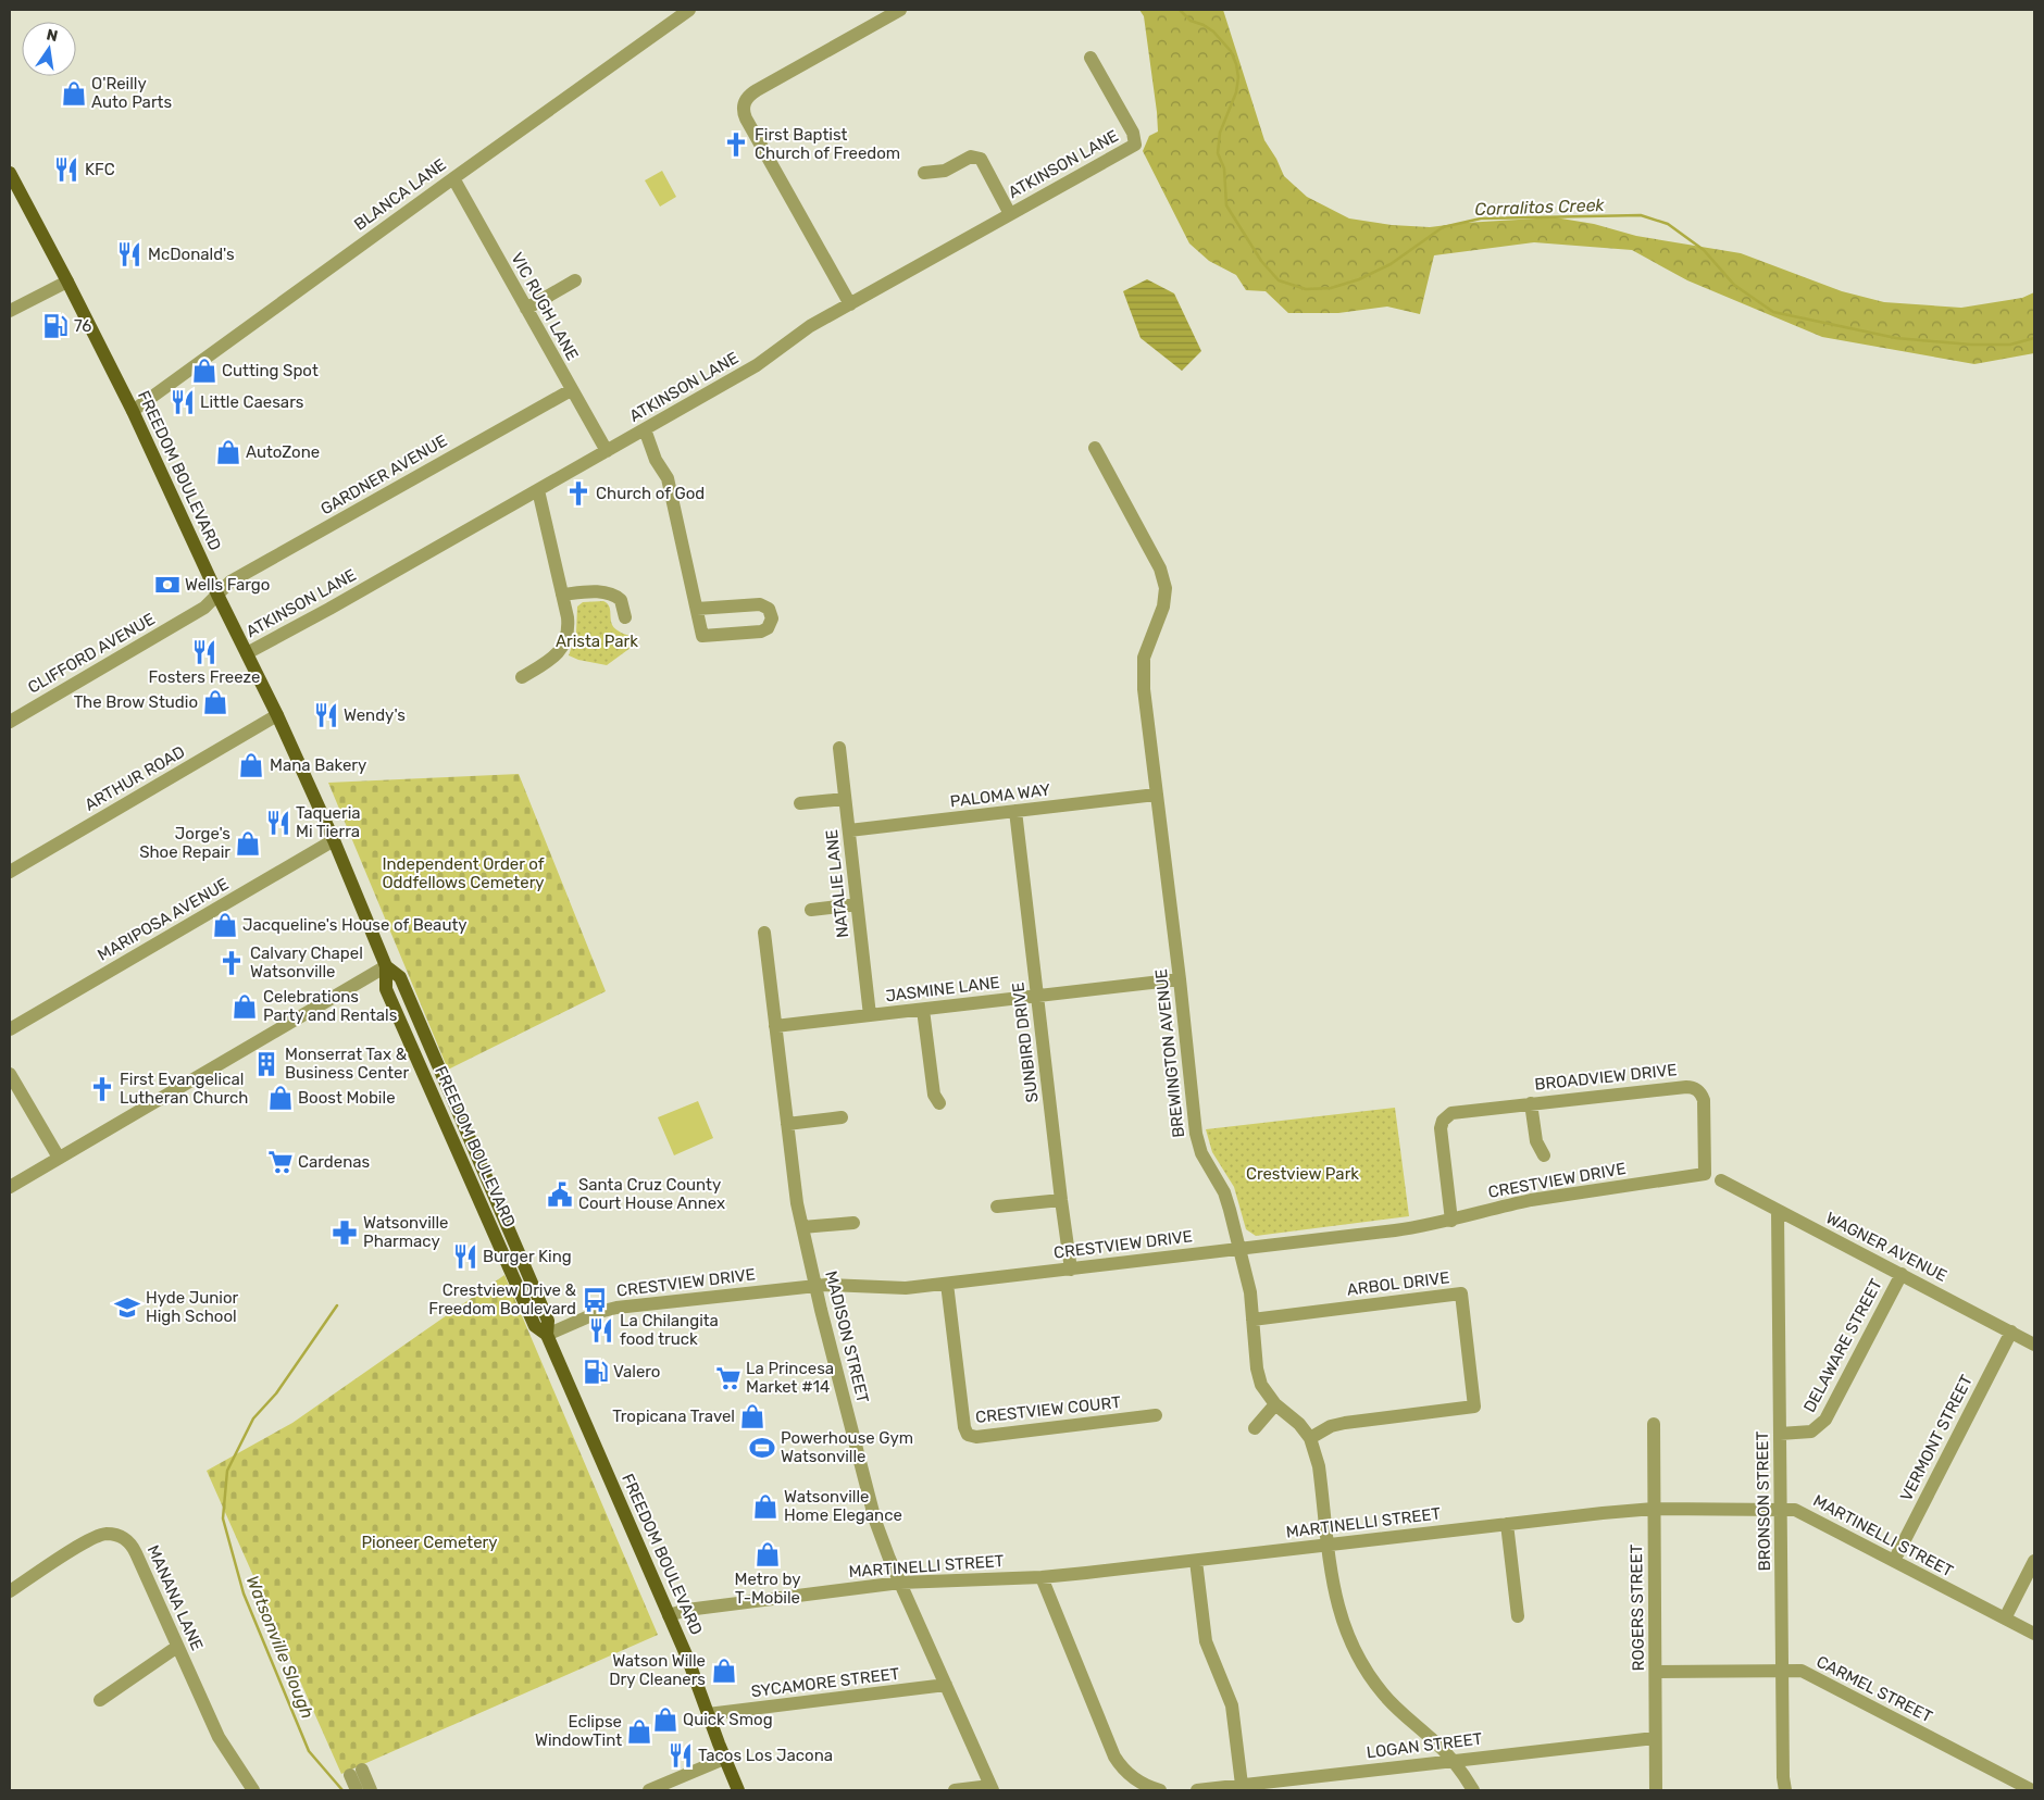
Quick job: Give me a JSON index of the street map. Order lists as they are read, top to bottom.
{
  "streets": {
    "main road": ["FREEDOM BOULEVARD"],
    "street": [
      "ATKINSON LANE",
      "BLANCA LANE",
      "VIC RUGH LANE",
      "GARDNER AVENUE",
      "CLIFFORD AVENUE",
      "ARTHUR ROAD",
      "PALOMA WAY",
      "NATALIE LANE",
      "MARIPOSA AVENUE",
      "JASMINE LANE",
      "SUNBIRD DRIVE",
      "BREWINGTON AVENUE",
      "BROADVIEW DRIVE",
      "CRESTVIEW DRIVE",
      "WAGNER AVENUE",
      "ARBOL DRIVE",
      "MADISON STREET",
      "DELAWARE STREET",
      "CRESTVIEW COURT",
      "VERMONT STREET",
      "BRONSON STREET",
      "MARTINELLI STREET",
      "MANANA LANE",
      "ROGERS STREET",
      "SYCAMORE STREET",
      "CARMEL STREET",
      "LOGAN STREET"
    ]
  },
  "crossings": [
    ["ATKINSON LANE", "VIC RUGH LANE"],
    ["ATKINSON LANE", "FREEDOM BOULEVARD"],
    ["BLANCA LANE", "VIC RUGH LANE"],
    ["BLANCA LANE", "FREEDOM BOULEVARD"],
    ["VIC RUGH LANE", "GARDNER AVENUE"],
    ["FREEDOM BOULEVARD", "GARDNER AVENUE"],
    ["FREEDOM BOULEVARD", "CLIFFORD AVENUE"],
    ["FREEDOM BOULEVARD", "ARTHUR ROAD"],
    ["FREEDOM BOULEVARD", "MARIPOSA AVENUE"],
    ["FREEDOM BOULEVARD", "CRESTVIEW DRIVE"],
    ["FREEDOM BOULEVARD", "MARTINELLI STREET"],
    ["FREEDOM BOULEVARD", "SYCAMORE STREET"],
    ["GARDNER AVENUE", "CLIFFORD AVENUE"],
    ["PALOMA WAY", "NATALIE LANE"],
    ["PALOMA WAY", "SUNBIRD DRIVE"],
    ["PALOMA WAY", "BREWINGTON AVENUE"],
    ["NATALIE LANE", "JASMINE LANE"],
    ["JASMINE LANE", "SUNBIRD DRIVE"],
    ["JASMINE LANE", "BREWINGTON AVENUE"],
    ["JASMINE LANE", "MADISON STREET"],
    ["SUNBIRD DRIVE", "CRESTVIEW DRIVE"],
    ["BREWINGTON AVENUE", "CRESTVIEW DRIVE"],
    ["BREWINGTON AVENUE", "ARBOL DRIVE"],
    ["BREWINGTON AVENUE", "MARTINELLI STREET"],
    ["BREWINGTON AVENUE", "LOGAN STREET"],
    ["BROADVIEW DRIVE", "CRESTVIEW DRIVE"],
    ["CRESTVIEW DRIVE", "MADISON STREET"],
    ["CRESTVIEW DRIVE", "CRESTVIEW COURT"],
    ["WAGNER AVENUE", "DELAWARE STREET"],
    ["WAGNER AVENUE", "VERMONT STREET"],
    ["WAGNER AVENUE", "BRONSON STREET"],
    ["MADISON STREET", "MARTINELLI STREET"],
    ["MADISON STREET", "SYCAMORE STREET"],
    ["DELAWARE STREET", "BRONSON STREET"],
    ["VERMONT STREET", "MARTINELLI STREET"],
    ["BRONSON STREET", "MARTINELLI STREET"],
    ["BRONSON STREET", "CARMEL STREET"],
    ["MARTINELLI STREET", "ROGERS STREET"],
    ["ROGERS STREET", "CARMEL STREET"],
    ["ROGERS STREET", "LOGAN STREET"]
  ],
  "water": ["Corralitos Creek", "Watsonville Slough"],
  "parks": [
    "Arista Park",
    "Independent Order of Oddfellows Cemetery",
    "Crestview Park",
    "Pioneer Cemetery"
  ],
  "places": {
    "shop": [
      "O'Reilly Auto Parts",
      "Cutting Spot",
      "AutoZone",
      "The Brow Studio",
      "Mana Bakery",
      "Jorge's Shoe Repair",
      "Jacqueline's House of Beauty",
      "Celebrations Party and Rentals",
      "Boost Mobile",
      "Tropicana Travel",
      "Watsonville Home Elegance",
      "Metro by T-Mobile",
      "Watson Wille Dry Cleaners",
      "Quick Smog",
      "Eclipse WindowTint"
    ],
    "church": [
      "First Baptist Church of Freedom",
      "Church of God",
      "Calvary Chapel Watsonville",
      "First Evangelical Lutheran Church"
    ],
    "restaurant": [
      "KFC",
      "McDonald's",
      "Little Caesars",
      "Fosters Freeze",
      "Wendy's",
      "Taqueria Mi Tierra",
      "Burger King",
      "La Chilangita food truck",
      "Tacos Los Jacona"
    ],
    "fuel station": ["76", "Valero"],
    "bank": ["Wells Fargo"],
    "building": ["Monserrat Tax & Business Center"],
    "supermarket": ["Cardenas", "La Princesa Market #14"],
    "public building": ["Santa Cruz County Court House Annex"],
    "pharmacy": ["Watsonville Pharmacy"],
    "bus stop": ["Crestview Drive & Freedom Boulevard"],
    "school or university": ["Hyde Junior High School"],
    "sports": ["Powerhouse Gym Watsonville"]
  },
  "north": "top"
}
